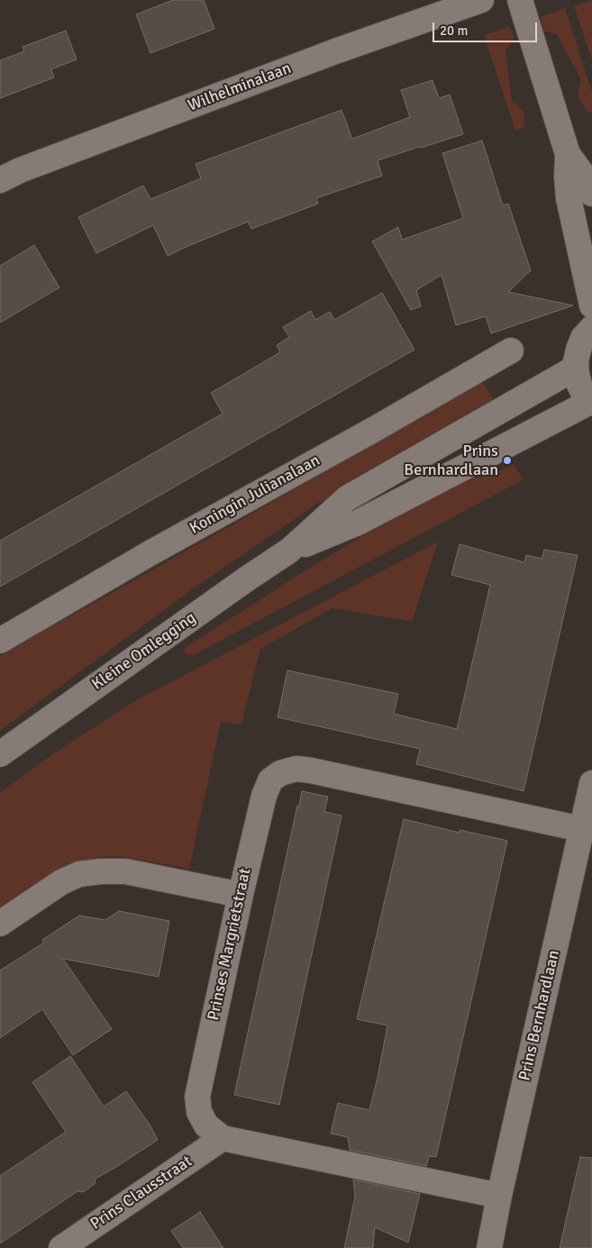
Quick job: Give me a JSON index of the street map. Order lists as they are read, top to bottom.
{
  "streets": {
    "street": [
      "Wilhelminalaan",
      "Koningin Julianalaan",
      "Kleine Omlegging",
      "Prinses Margrietstraat",
      "Prins Bernhardlaan",
      "Prins Clausstraat"
    ]
  },
  "crossings": [
    ["Prinses Margrietstraat", "Prins Bernhardlaan"],
    ["Prinses Margrietstraat", "Prins Clausstraat"]
  ],
  "places": ["Prins Bernhardlaan"],
  "scale_bar": "20 m"
}
